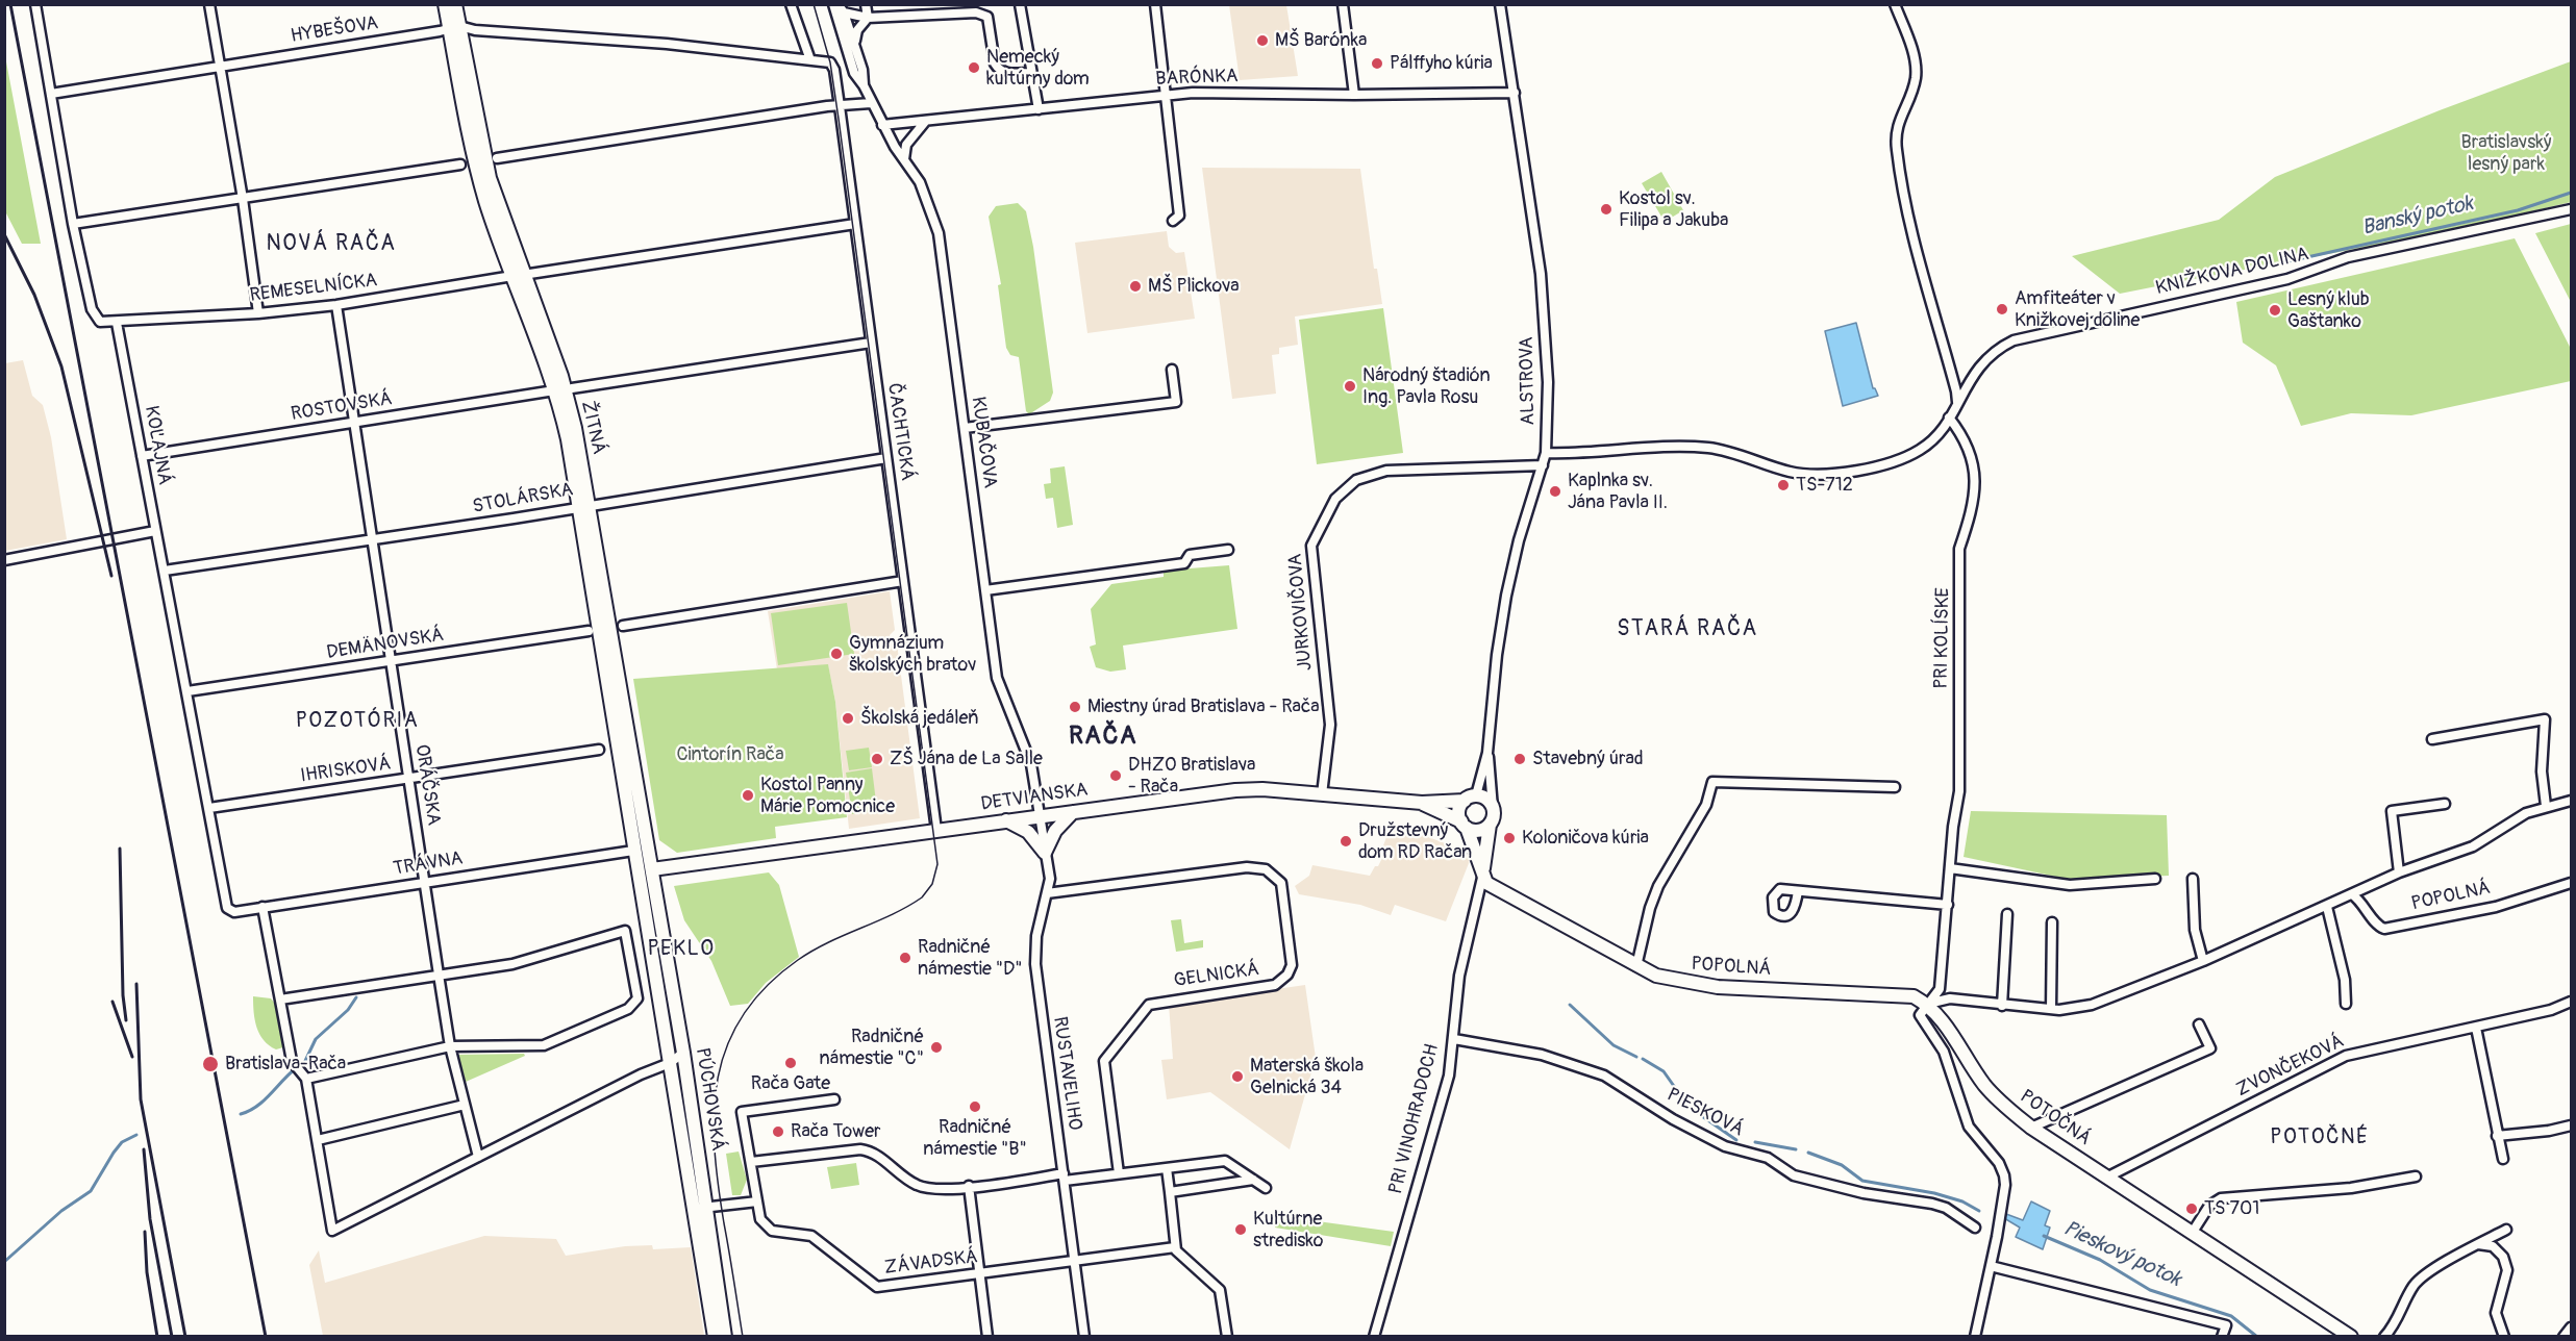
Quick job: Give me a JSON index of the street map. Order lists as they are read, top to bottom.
{
  "streets": {
    "main road": [
      "ŽITNÁ",
      "DETVIANSKA",
      "POPOLNÁ",
      "PÚCHOVSKÁ",
      "POTOČNÁ",
      "PRI VINOHRADOCH"
    ],
    "street": [
      "HYBEŠOVA",
      "BARÓNKA",
      "KNIŽKOVA DOLINA",
      "REMESELNÍCKA",
      "ALSTROVA",
      "ROSTOVSKÁ",
      "ČACHTICKÁ",
      "KUBAČOVA",
      "KOĽAJNÁ",
      "STOLÁRSKA",
      "JURKOVIČOVA",
      "PRI KOLÍSKE",
      "DEMÄNOVSKÁ",
      "IHRISKOVÁ",
      "ORÁČSKA",
      "TRÁVNA",
      "GELNICKÁ",
      "ZVONČEKOVÁ",
      "RUSTAVELIHO",
      "PIESKOVÁ",
      "ZÁVADSKÁ"
    ]
  },
  "crossings": [
    ["HYBEŠOVA", "ŽITNÁ"],
    ["HYBEŠOVA", "ČACHTICKÁ"],
    ["BARÓNKA", "ALSTROVA"],
    ["BARÓNKA", "KUBAČOVA"],
    ["KNIŽKOVA DOLINA", "ALSTROVA"],
    ["KNIŽKOVA DOLINA", "PRI KOLÍSKE"],
    ["REMESELNÍCKA", "ŽITNÁ"],
    ["REMESELNÍCKA", "ČACHTICKÁ"],
    ["REMESELNÍCKA", "KOĽAJNÁ"],
    ["REMESELNÍCKA", "ORÁČSKA"],
    ["ALSTROVA", "JURKOVIČOVA"],
    ["ALSTROVA", "DETVIANSKA"],
    ["ALSTROVA", "PRI VINOHRADOCH"],
    ["ROSTOVSKÁ", "KOĽAJNÁ"],
    ["ROSTOVSKÁ", "ORÁČSKA"],
    ["ŽITNÁ", "STOLÁRSKA"],
    ["ŽITNÁ", "DETVIANSKA"],
    ["ŽITNÁ", "TRÁVNA"],
    ["ŽITNÁ", "PÚCHOVSKÁ"],
    ["ČACHTICKÁ", "STOLÁRSKA"],
    ["ČACHTICKÁ", "DETVIANSKA"],
    ["KUBAČOVA", "DETVIANSKA"],
    ["KUBAČOVA", "RUSTAVELIHO"],
    ["KOĽAJNÁ", "STOLÁRSKA"],
    ["KOĽAJNÁ", "DEMÄNOVSKÁ"],
    ["KOĽAJNÁ", "IHRISKOVÁ"],
    ["KOĽAJNÁ", "TRÁVNA"],
    ["STOLÁRSKA", "ORÁČSKA"],
    ["JURKOVIČOVA", "DETVIANSKA"],
    ["PRI KOLÍSKE", "POPOLNÁ"],
    ["PRI KOLÍSKE", "POTOČNÁ"],
    ["DEMÄNOVSKÁ", "ORÁČSKA"],
    ["IHRISKOVÁ", "ORÁČSKA"],
    ["ORÁČSKA", "TRÁVNA"],
    ["DETVIANSKA", "RUSTAVELIHO"],
    ["DETVIANSKA", "PÚCHOVSKÁ"],
    ["DETVIANSKA", "PRI VINOHRADOCH"],
    ["TRÁVNA", "PÚCHOVSKÁ"],
    ["POPOLNÁ", "POTOČNÁ"],
    ["POPOLNÁ", "PRI VINOHRADOCH"],
    ["GELNICKÁ", "RUSTAVELIHO"],
    ["ZVONČEKOVÁ", "POTOČNÁ"],
    ["RUSTAVELIHO", "ZÁVADSKÁ"],
    ["PIESKOVÁ", "PRI VINOHRADOCH"]
  ],
  "districts": [
    "NOVÁ RAČA",
    "STARÁ RAČA",
    "POZOTÓRIA",
    "RAČA",
    "PEKLO",
    "POTOČNÉ"
  ],
  "water": ["Banský potok", "Pieskový potok"],
  "parks": ["Bratislavský lesný park", "Cintorín Rača"],
  "places": [
    "MŠ Barónka",
    "Pálffyho kúria",
    "Nemecký kultúrny dom",
    "Kostol sv. Filipa a Jakuba",
    "MŠ Plickova",
    "Amfiteáter v Knižkovej doline",
    "Lesný klub Gaštanko",
    "Národný štadión Ing. Pavla Rosu",
    "TS-712",
    "Kaplnka sv. Jána Pavla II.",
    "Gymnázium školských bratov",
    "Miestny úrad Bratislava - Rača",
    "Školská jedáleň",
    "ZŠ Jána de La Salle",
    "Stavebný úrad",
    "DHZO Bratislava - Rača",
    "Kostol Panny Márie Pomocnice",
    "Koloničova kúria",
    "Družstevný dom RD Račan",
    "Radničné námestie \"D\"",
    "Radničné námestie \"C\"",
    "Rača Gate",
    "Bratislava-Rača",
    "Materská škola Gelnická 34",
    "Radničné námestie \"B\"",
    "Rača Tower",
    "TS 701",
    "Kultúrne stredisko"
  ]
}
